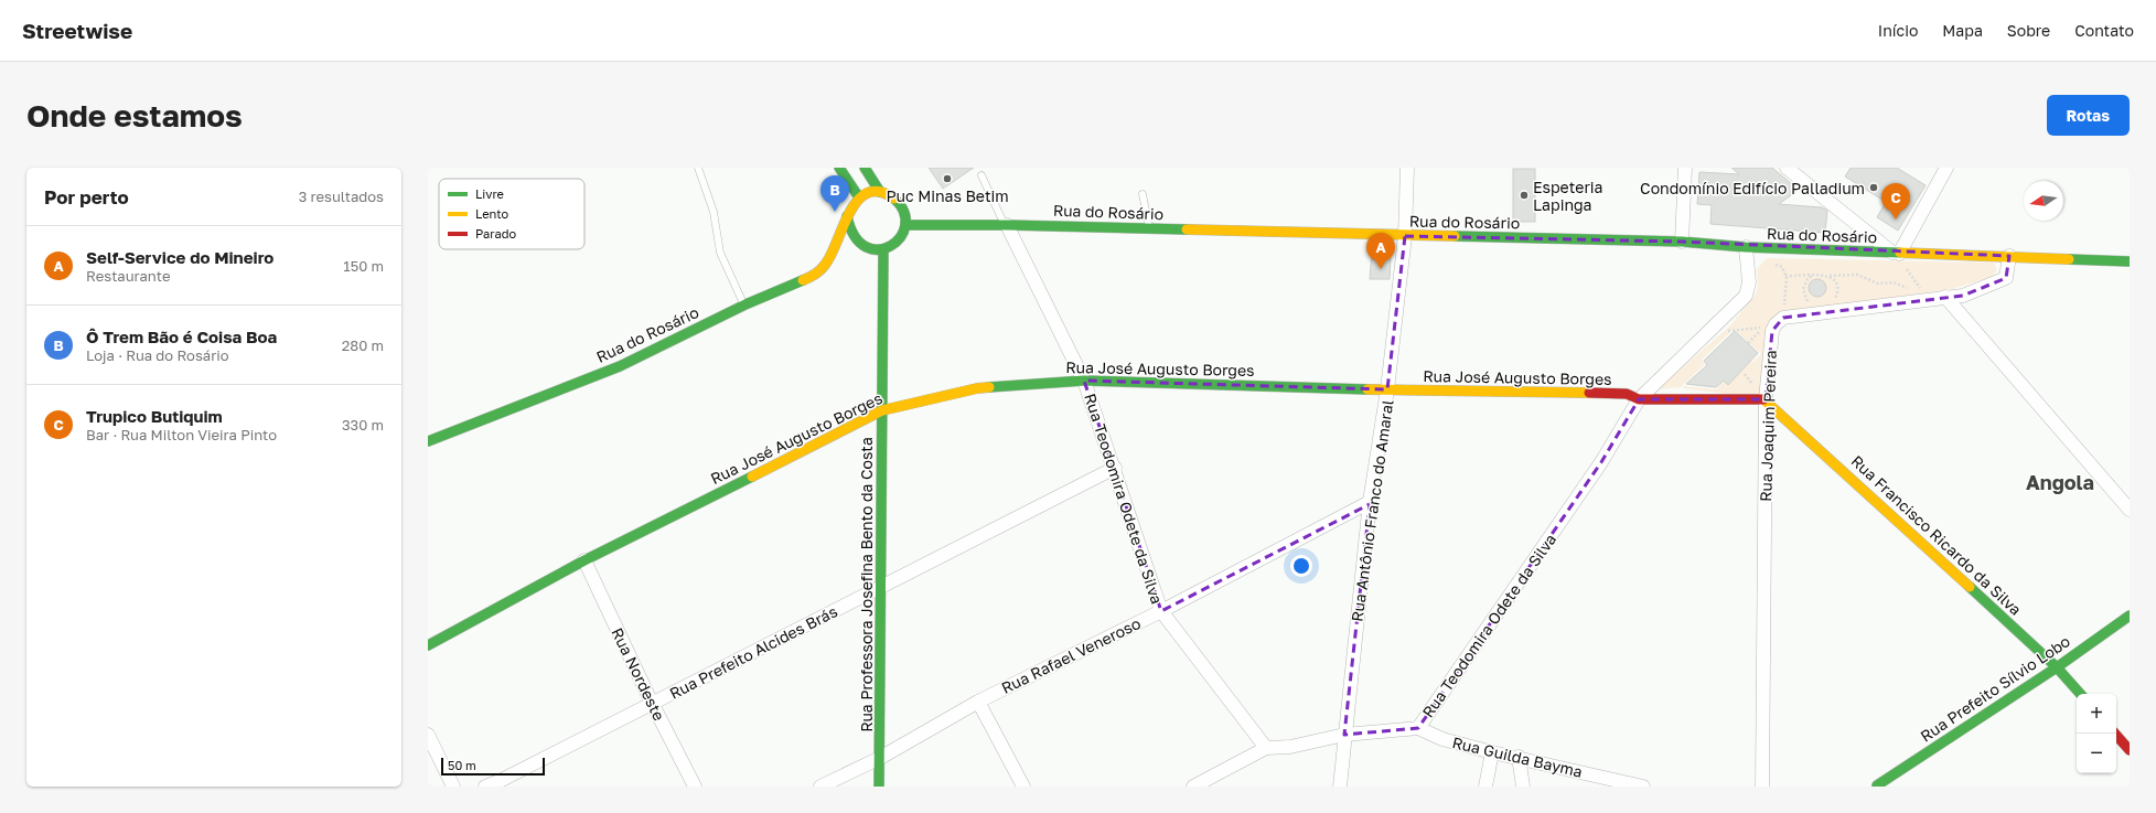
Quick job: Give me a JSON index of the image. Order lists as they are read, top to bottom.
{
  "streets": {
    "street": [
      "Rua do Rosário",
      "Rua José Augusto Borges",
      "Rua Joaquim Pereira",
      "Rua Teodomira Odete da Silva",
      "Rua Antônio Franco do Amaral",
      "Rua Francisco Ricardo da Silva",
      "Rua Professora Josefina Bento da Costa",
      "Rua Prefeito Alcides Brás",
      "Rua Rafael Veneroso",
      "Rua Nordeste",
      "Rua Prefeito Sílvio Lobo",
      "Rua Guilda Bayma"
    ]
  },
  "crossings": [
    ["Rua do Rosário", "Rua Teodomira Odete da Silva"],
    ["Rua do Rosário", "Rua Antônio Franco do Amaral"],
    ["Rua do Rosário", "Rua Professora Josefina Bento da Costa"],
    ["Rua José Augusto Borges", "Rua Joaquim Pereira"],
    ["Rua José Augusto Borges", "Rua Teodomira Odete da Silva"],
    ["Rua José Augusto Borges", "Rua Antônio Franco do Amaral"],
    ["Rua José Augusto Borges", "Rua Francisco Ricardo da Silva"],
    ["Rua José Augusto Borges", "Rua Professora Josefina Bento da Costa"],
    ["Rua José Augusto Borges", "Rua Nordeste"],
    ["Rua Joaquim Pereira", "Rua Francisco Ricardo da Silva"],
    ["Rua Teodomira Odete da Silva", "Rua Antônio Franco do Amaral"],
    ["Rua Teodomira Odete da Silva", "Rua Prefeito Alcides Brás"],
    ["Rua Teodomira Odete da Silva", "Rua Rafael Veneroso"],
    ["Rua Teodomira Odete da Silva", "Rua Guilda Bayma"],
    ["Rua Antônio Franco do Amaral", "Rua Rafael Veneroso"],
    ["Rua Francisco Ricardo da Silva", "Rua Prefeito Sílvio Lobo"],
    ["Rua Professora Josefina Bento da Costa", "Rua Prefeito Alcides Brás"],
    ["Rua Professora Josefina Bento da Costa", "Rua Rafael Veneroso"],
    ["Rua Prefeito Alcides Brás", "Rua Nordeste"]
  ],
  "districts": ["Angola"],
  "places": ["Puc Minas Betim", "Condomínio Edifício Palladium", "Espeteria Lapinga"],
  "legend": ["Livre", "Lento", "Parado"],
  "scale_bar": "50 m",
  "north": "left",
  "page": {
    "header": "Streetwise",
    "nav": [
      "Início",
      "Mapa",
      "Sobre",
      "Contato"
    ],
    "buttons": "Rotas",
    "title": "Onde estamos",
    "heading": ["Por perto", "3 resultados"],
    "pins": ["B", "C", "A"],
    "list": [
      {
        "mark": "A",
        "name": "Self-Service do Mineiro",
        "note": "Restaurante",
        "value": "150 m"
      },
      {
        "mark": "B",
        "name": "Ô Trem Bão é Coisa Boa",
        "note": "Loja · Rua do Rosário",
        "value": "280 m"
      },
      {
        "mark": "C",
        "name": "Trupico Butiquim",
        "note": "Bar · Rua Milton Vieira Pinto",
        "value": "330 m"
      }
    ],
    "map_buttons": ["+", "−"],
    "scale": "50 m"
  }
}
